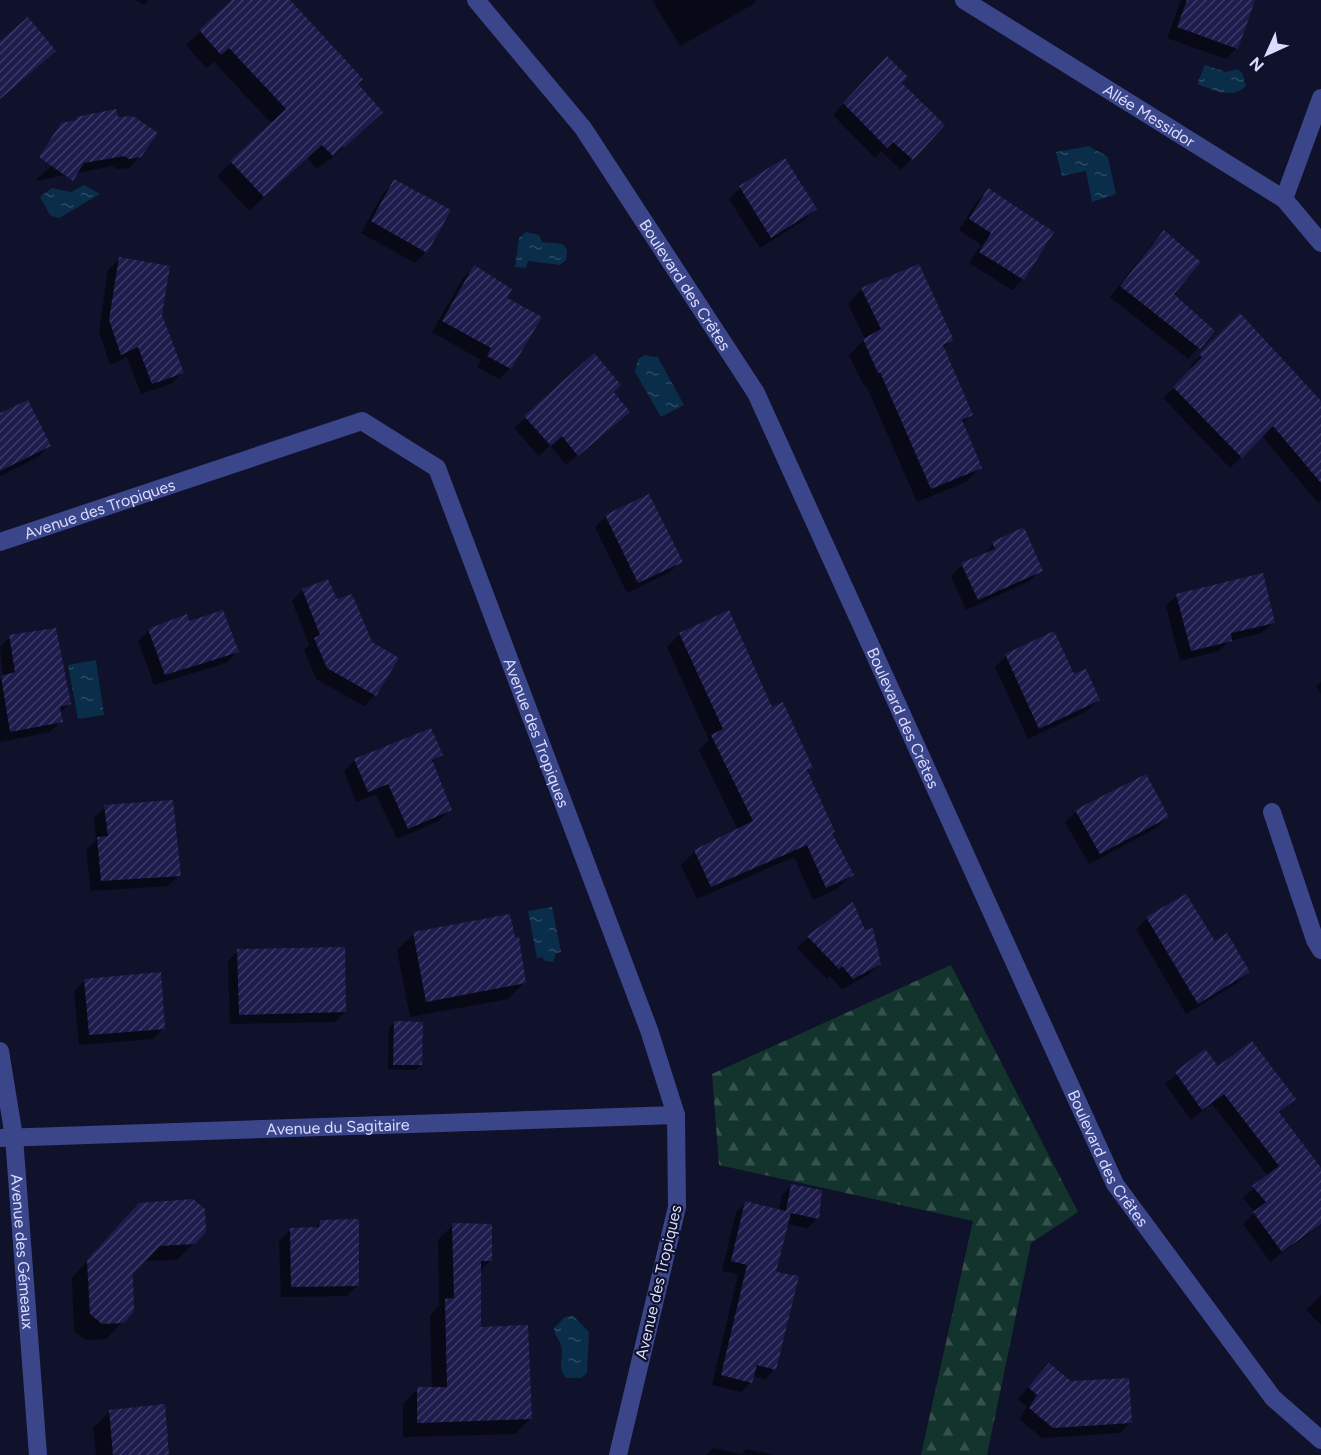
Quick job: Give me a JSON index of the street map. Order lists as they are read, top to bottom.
{
  "streets": {
    "street": [
      "Allée Messidor",
      "Boulevard des Crêtes",
      "Avenue des Tropiques",
      "Avenue du Sagitaire",
      "Avenue des Gémeaux"
    ]
  },
  "crossings": [
    ["Avenue des Tropiques", "Avenue du Sagitaire"],
    ["Avenue du Sagitaire", "Avenue des Gémeaux"]
  ],
  "north": "bottom left"
}
